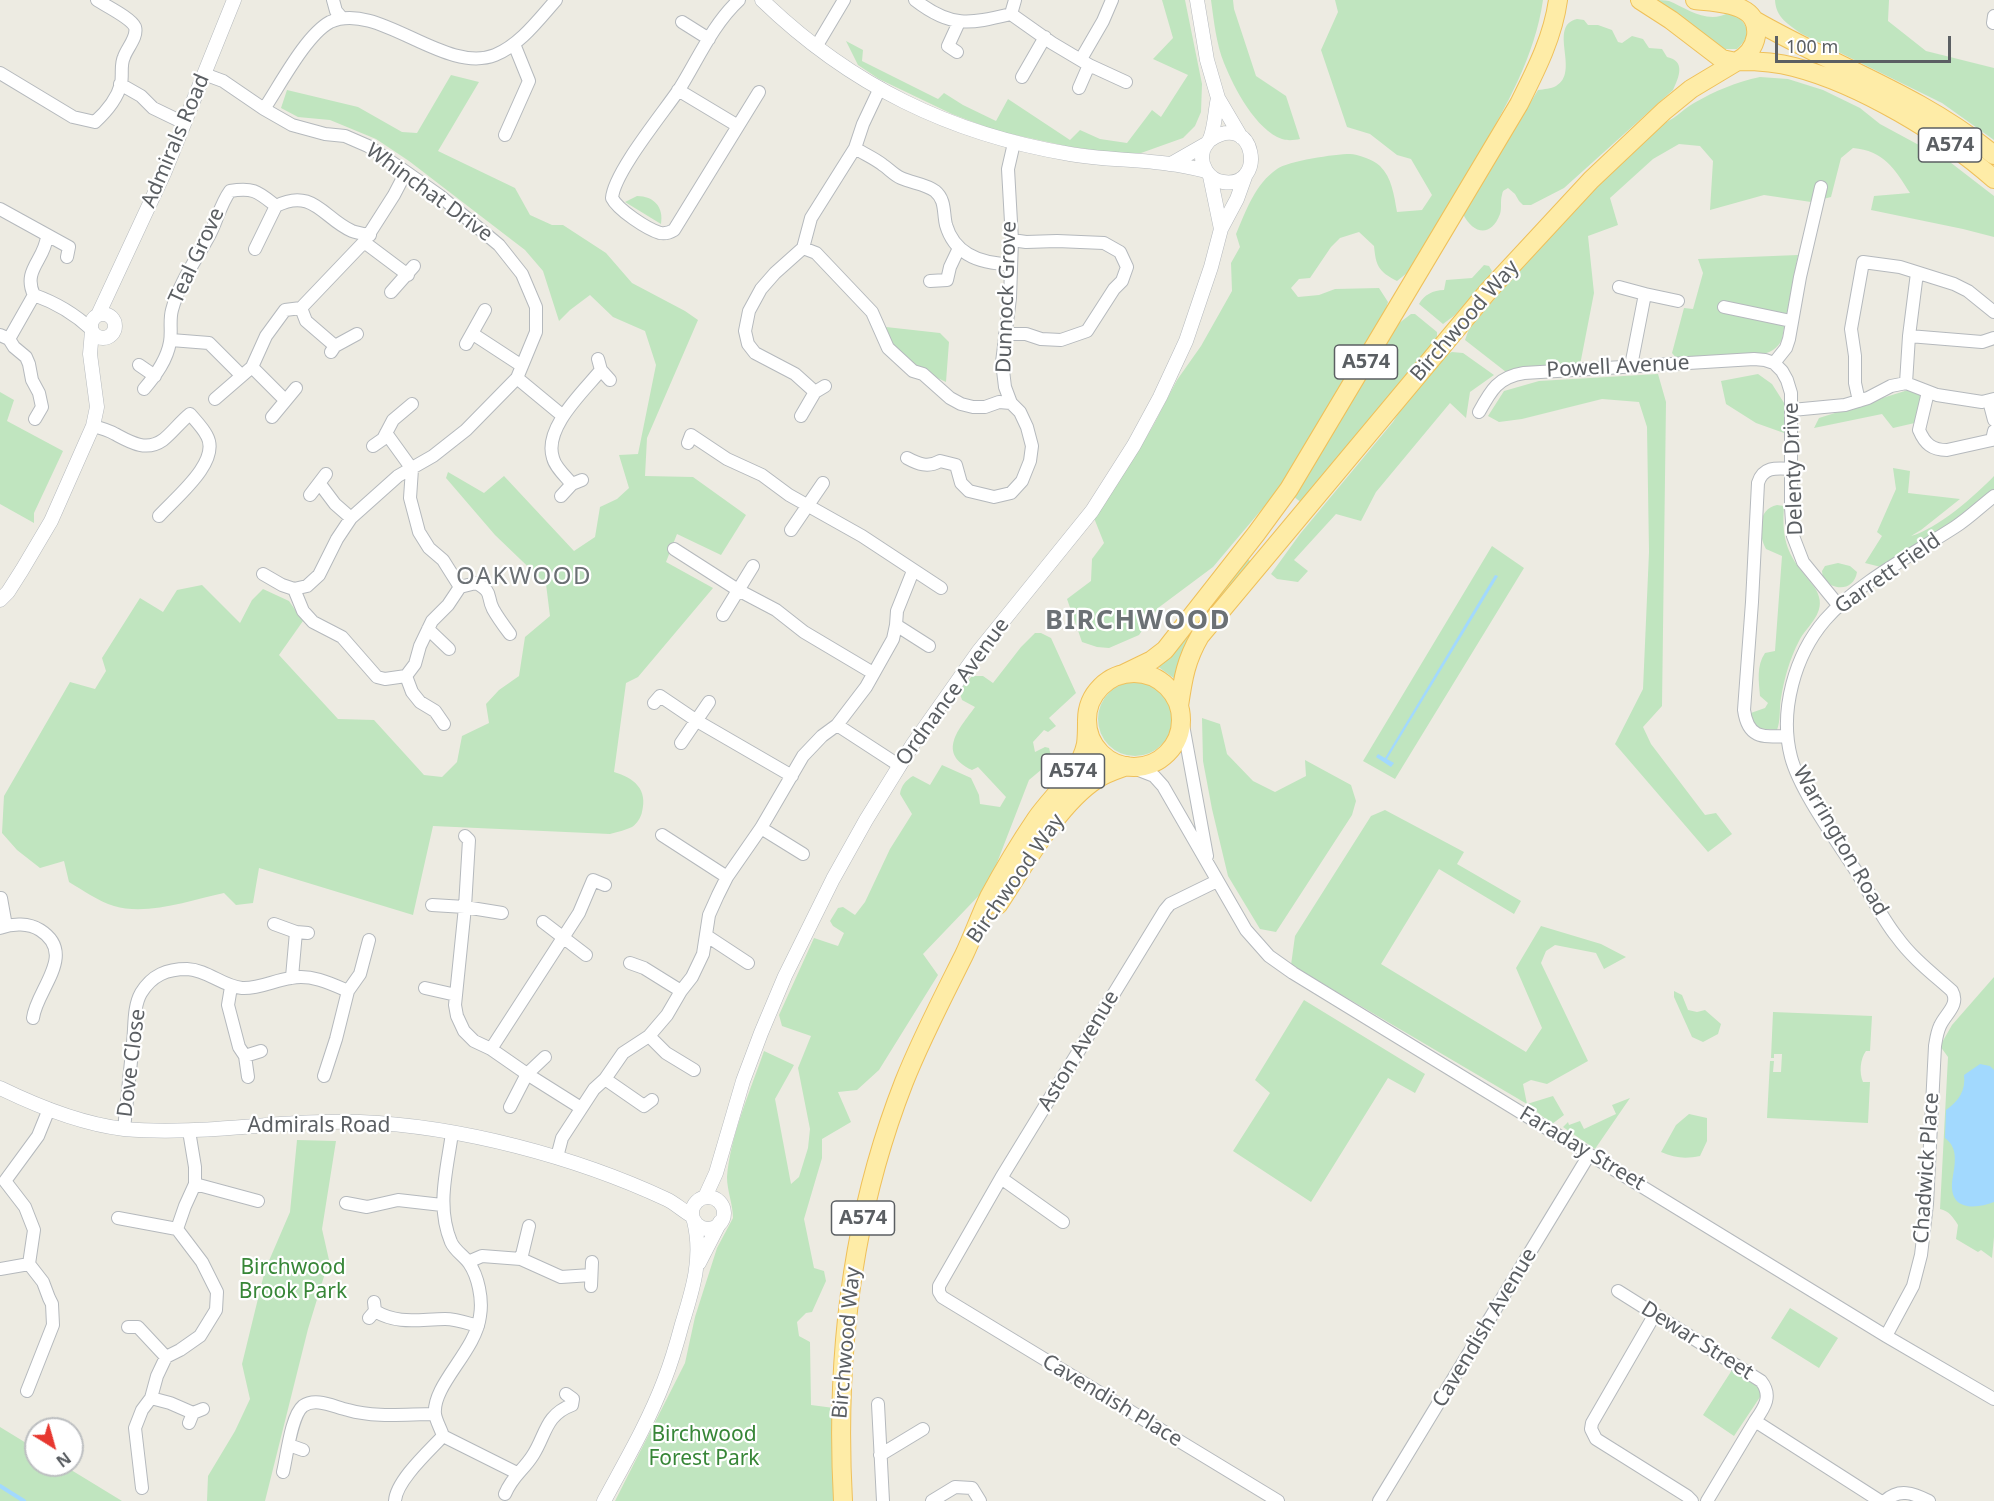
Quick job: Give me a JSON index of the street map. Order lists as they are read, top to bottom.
{
  "streets": {
    "main road": ["A574", "Birchwood Way"],
    "street": [
      "Admirals Road",
      "Whinchat Drive",
      "Teal Grove",
      "Dunnock Grove",
      "Powell Avenue",
      "Delenty Drive",
      "Garrett Field",
      "Ordnance Avenue",
      "Warrington Road",
      "Aston Avenue",
      "Dove Close",
      "Faraday Street",
      "Chadwick Place",
      "Cavendish Avenue",
      "Dewar Street",
      "Cavendish Place"
    ]
  },
  "crossings": [
    ["Admirals Road", "Whinchat Drive"],
    ["Admirals Road", "Ordnance Avenue"],
    ["Admirals Road", "Dove Close"],
    ["A574", "Birchwood Way"],
    ["A574", "Faraday Street"],
    ["Birchwood Way", "Faraday Street"],
    ["Powell Avenue", "Delenty Drive"],
    ["Delenty Drive", "Garrett Field"],
    ["Garrett Field", "Warrington Road"],
    ["Warrington Road", "Chadwick Place"],
    ["Aston Avenue", "Faraday Street"],
    ["Aston Avenue", "Cavendish Place"],
    ["Faraday Street", "Chadwick Place"],
    ["Faraday Street", "Cavendish Avenue"]
  ],
  "districts": ["OAKWOOD", "BIRCHWOOD"],
  "parks": ["Birchwood Brook Park", "Birchwood Forest Park"],
  "scale_bar": "100 m",
  "north": "bottom right"
}
